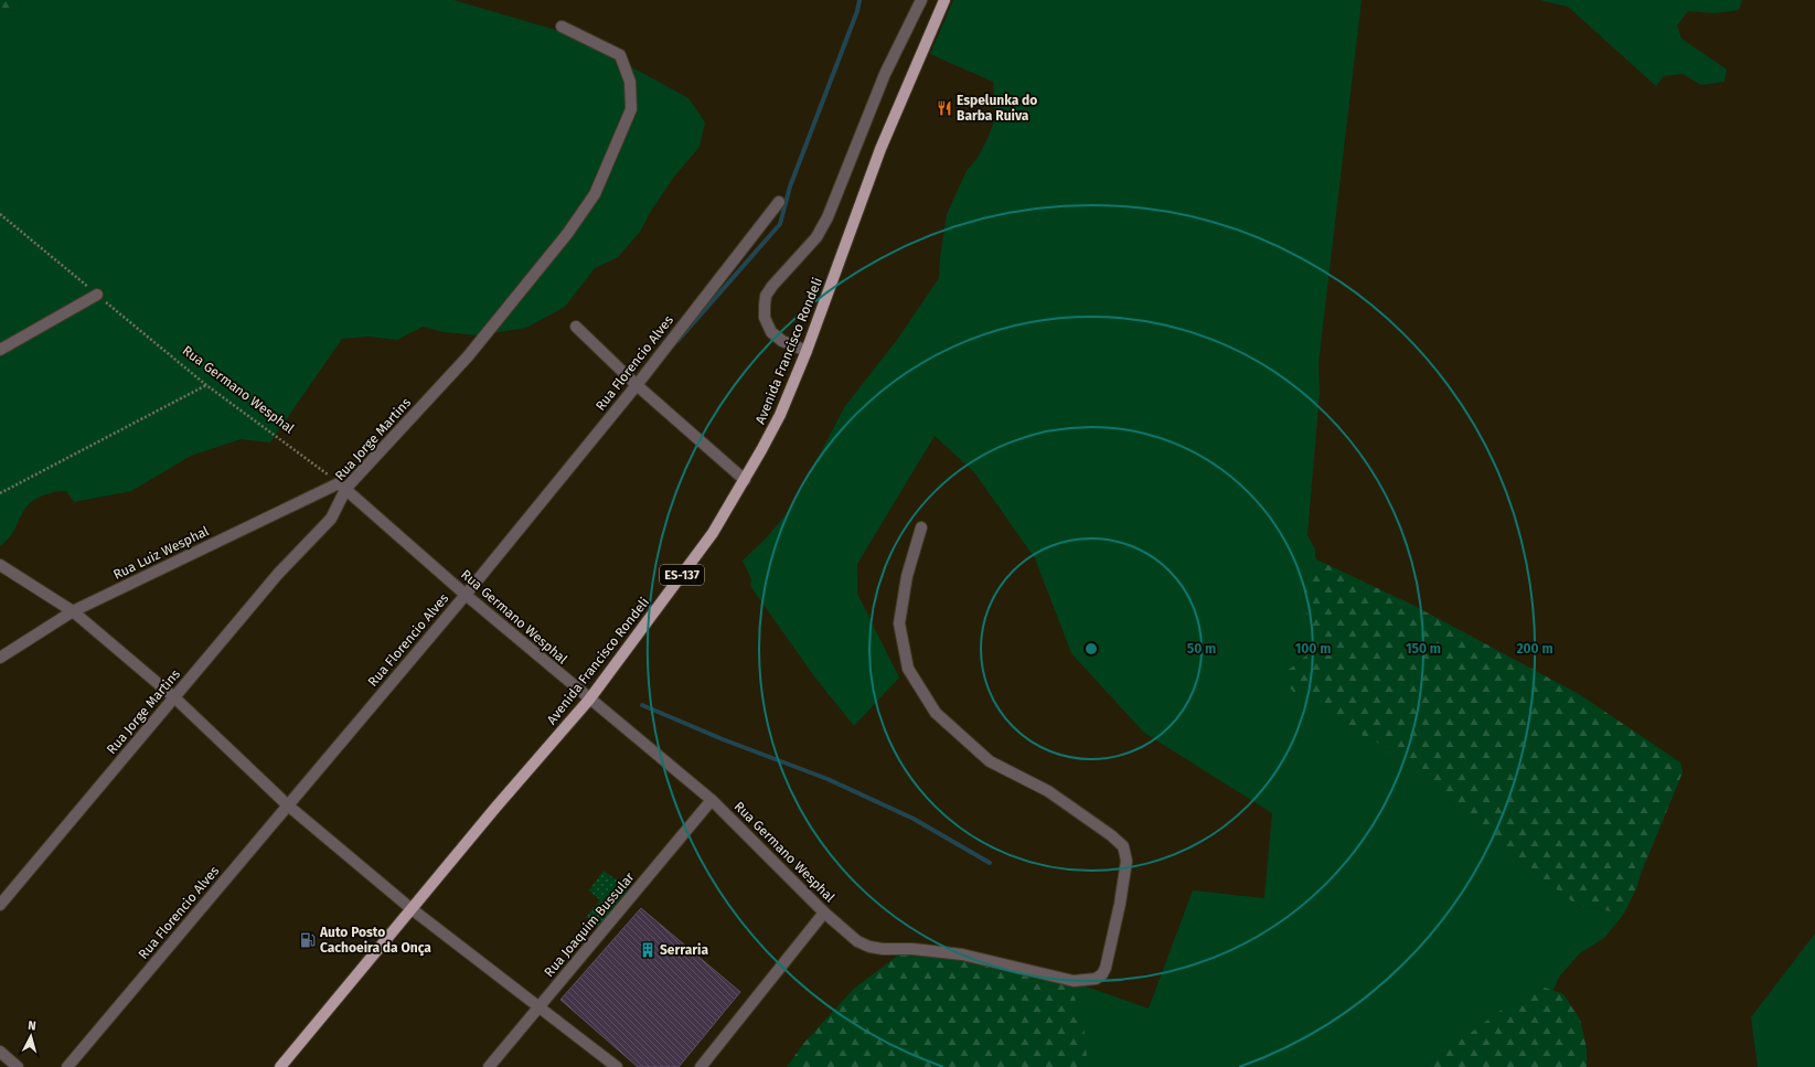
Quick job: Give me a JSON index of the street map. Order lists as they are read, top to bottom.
{
  "streets": {
    "main road": ["Avenida Francisco Rondeli", "ES-137"],
    "street": [
      "Rua Florencio Alves",
      "Rua Germano Wesphal",
      "Rua Jorge Martins",
      "Rua Luiz Wesphal",
      "Rua Joaquim Bussular"
    ]
  },
  "crossings": [
    ["Avenida Francisco Rondeli", "Rua Germano Wesphal"],
    ["Rua Florencio Alves", "Rua Germano Wesphal"],
    ["Rua Germano Wesphal", "Rua Jorge Martins"],
    ["Rua Germano Wesphal", "Rua Luiz Wesphal"],
    ["Rua Germano Wesphal", "Rua Joaquim Bussular"],
    ["Rua Jorge Martins", "Rua Luiz Wesphal"]
  ],
  "places": {
    "restaurant": ["Espelunka do Barba Ruiva"],
    "fuel station": ["Auto Posto Cachoeira da Onça"],
    "building": ["Serraria"]
  },
  "north": "top",
  "rings": [
    "50 m",
    "100 m",
    "150 m",
    "200 m"
  ]
}
